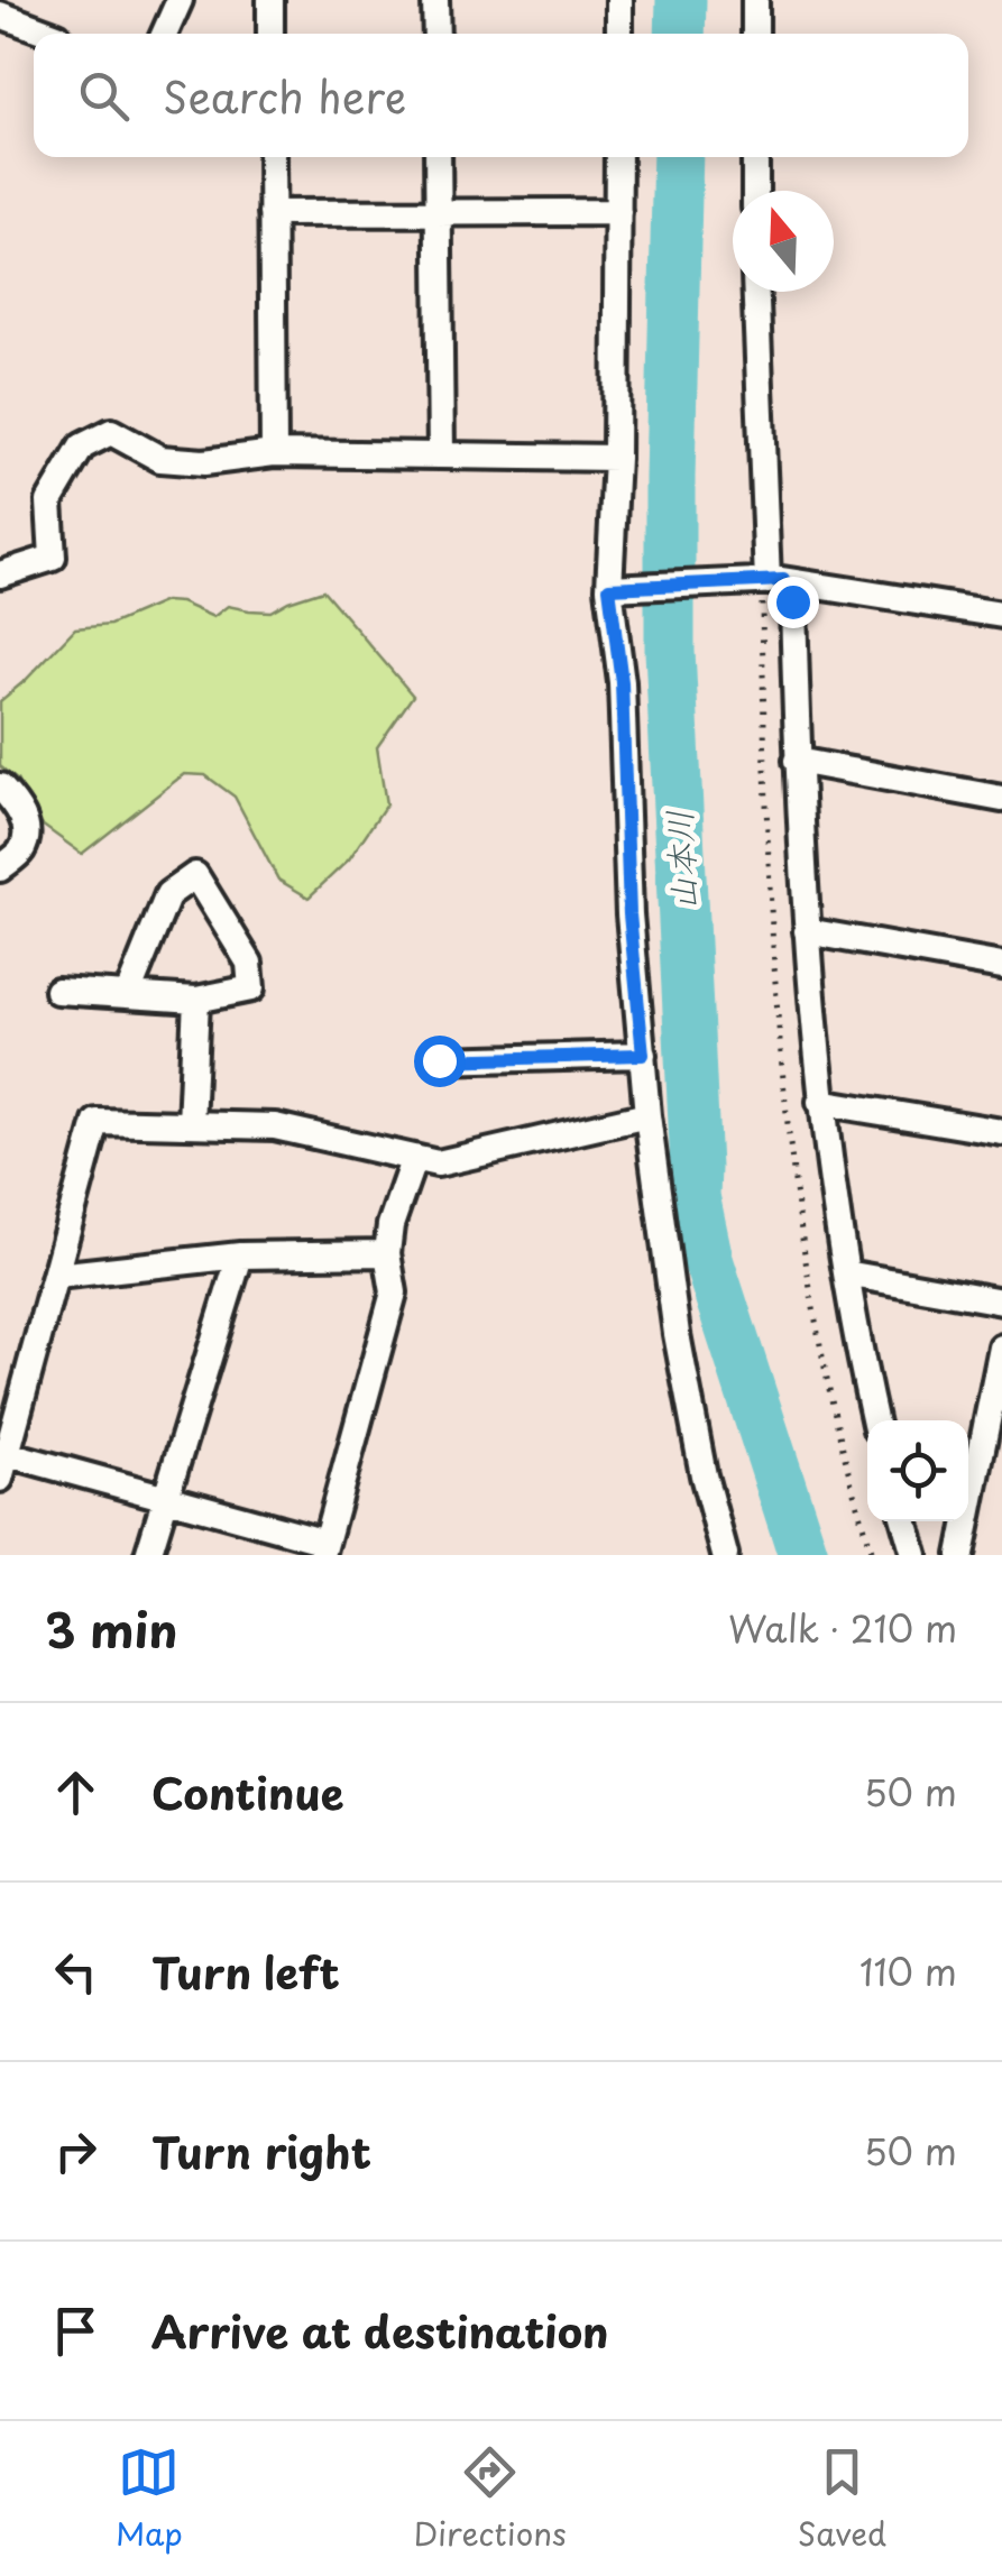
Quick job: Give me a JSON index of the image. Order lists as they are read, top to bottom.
{
  "water": ["山本川"],
  "north": "top",
  "page": {
    "search": "Search here",
    "heading": ["3 min", "Walk · 210 m"],
    "list": [
      ["Continue", "50 m"],
      ["Turn left", "110 m"],
      ["Turn right", "50 m"],
      "Arrive at destination"
    ],
    "nav": ["Map", "Directions", "Saved"]
  }
}
